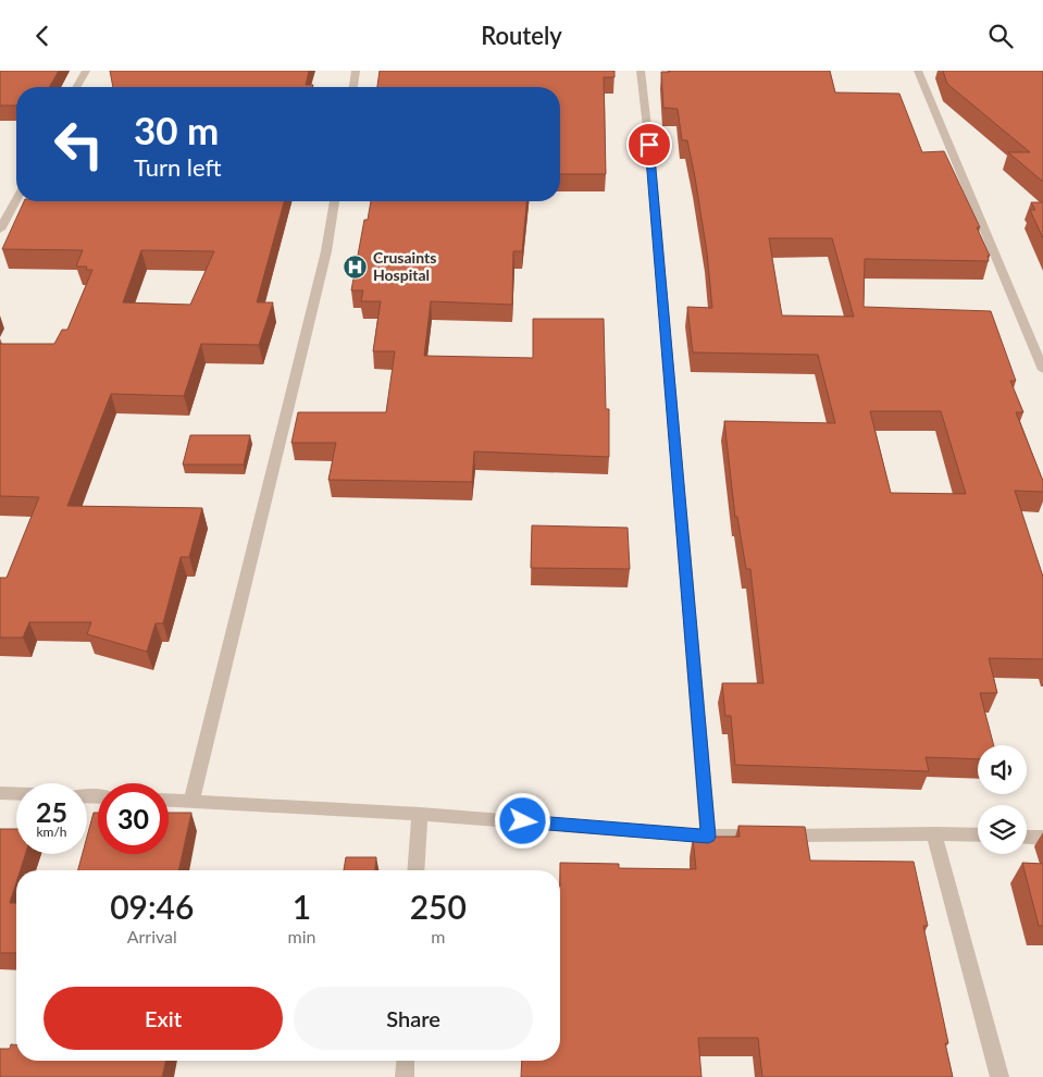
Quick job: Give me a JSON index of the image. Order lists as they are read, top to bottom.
{
  "places": {
    "hospital": ["Crusaints Hospital"]
  },
  "page": {
    "header": "Routely",
    "turn": ["30 m", "Turn left"],
    "speed": "25 km/h",
    "limit": "30",
    "eta": [
      "09:46",
      "Arrival",
      "1",
      "min",
      "250",
      "m"
    ],
    "buttons": ["Exit", "Share"]
  }
}
